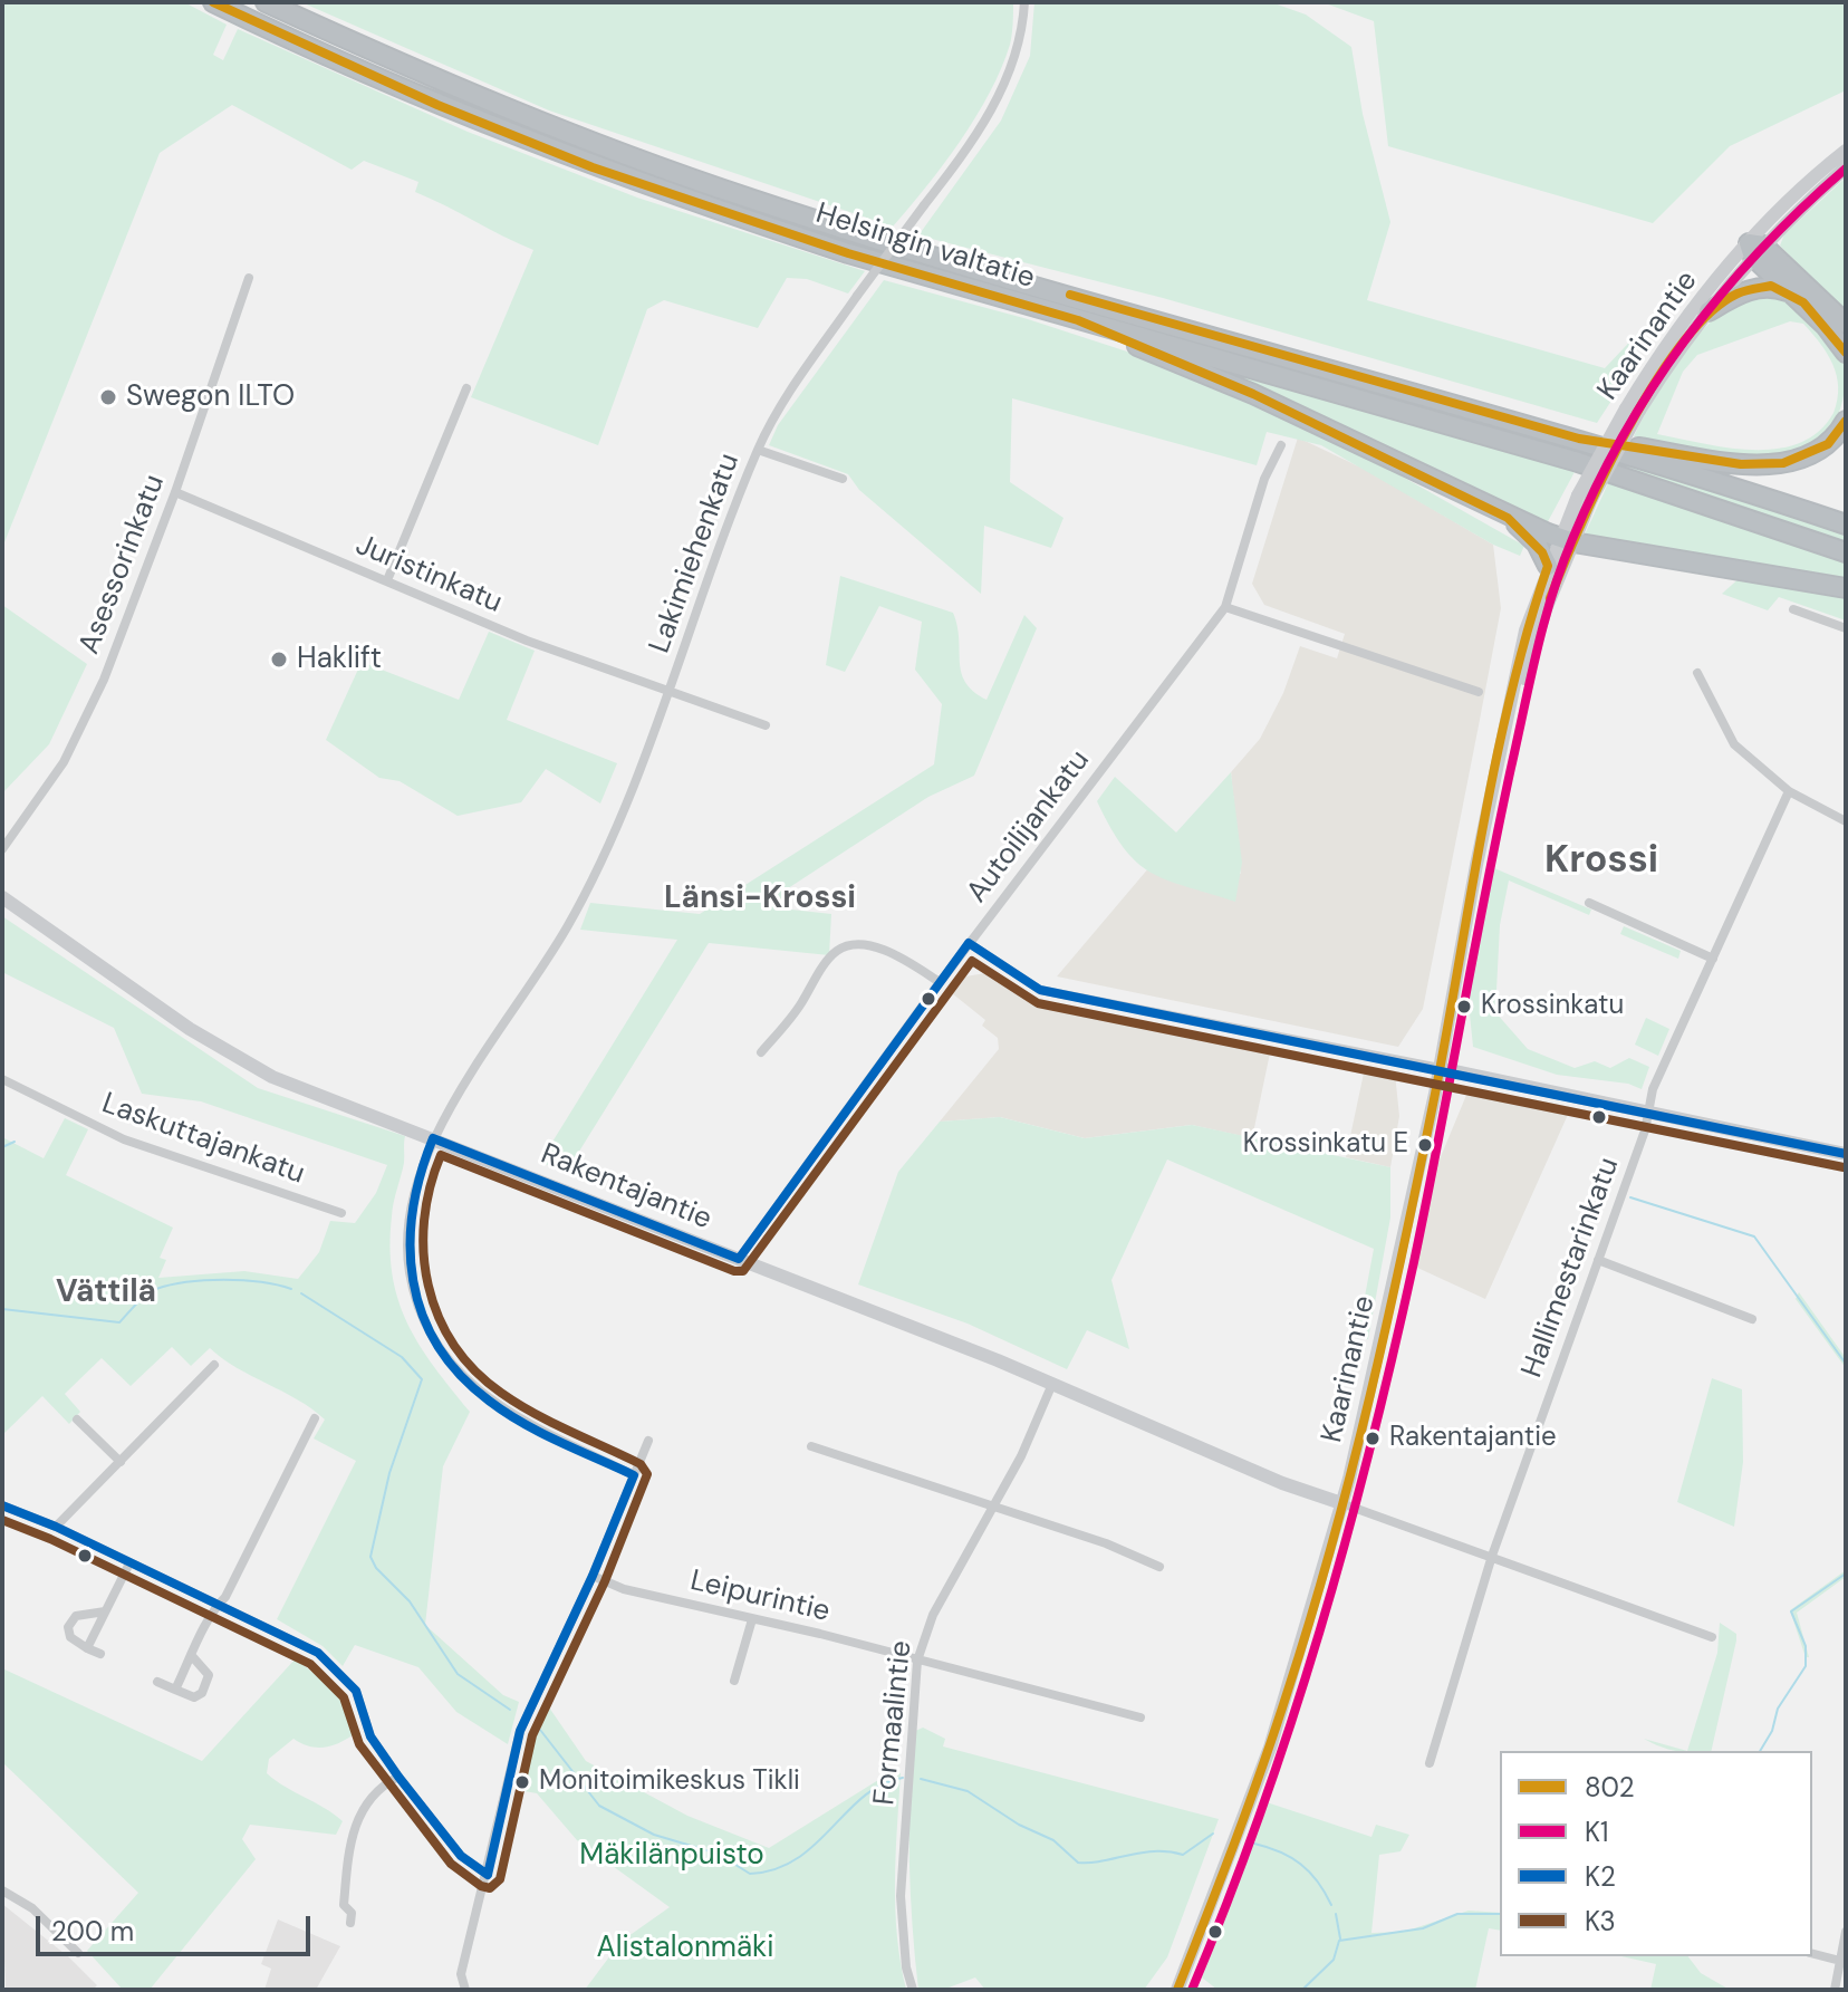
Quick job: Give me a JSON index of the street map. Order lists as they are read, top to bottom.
{
  "streets": {
    "highway": ["Helsingin valtatie"],
    "main road": ["Kaarinantie", "Rakentajantie"],
    "street": [
      "Lakimiehenkatu",
      "Asessorinkatu",
      "Juristinkatu",
      "Autoilijankatu",
      "Laskuttajankatu",
      "Hallimestarinkatu",
      "Leipurintie",
      "Formaalintie"
    ]
  },
  "crossings": [
    ["Kaarinantie", "Rakentajantie"],
    ["Lakimiehenkatu", "Juristinkatu"],
    ["Lakimiehenkatu", "Rakentajantie"],
    ["Asessorinkatu", "Juristinkatu"],
    ["Autoilijankatu", "Rakentajantie"],
    ["Rakentajantie", "Hallimestarinkatu"],
    ["Rakentajantie", "Formaalintie"],
    ["Leipurintie", "Formaalintie"]
  ],
  "districts": ["Krossi", "Länsi-Krossi", "Vättilä"],
  "parks": ["Mäkilänpuisto", "Alistalonmäki"],
  "places": [
    "Swegon ILTO",
    "Haklift",
    "Krossinkatu",
    "Krossinkatu E",
    "Rakentajantie",
    "Monitoimikeskus Tikli"
  ],
  "lines": [
    "transit line 802",
    "transit line K1",
    "transit line K2",
    "transit line K3"
  ],
  "legend": [
    "802",
    "K1",
    "K2",
    "K3"
  ],
  "scale_bar": "200 m"
}
